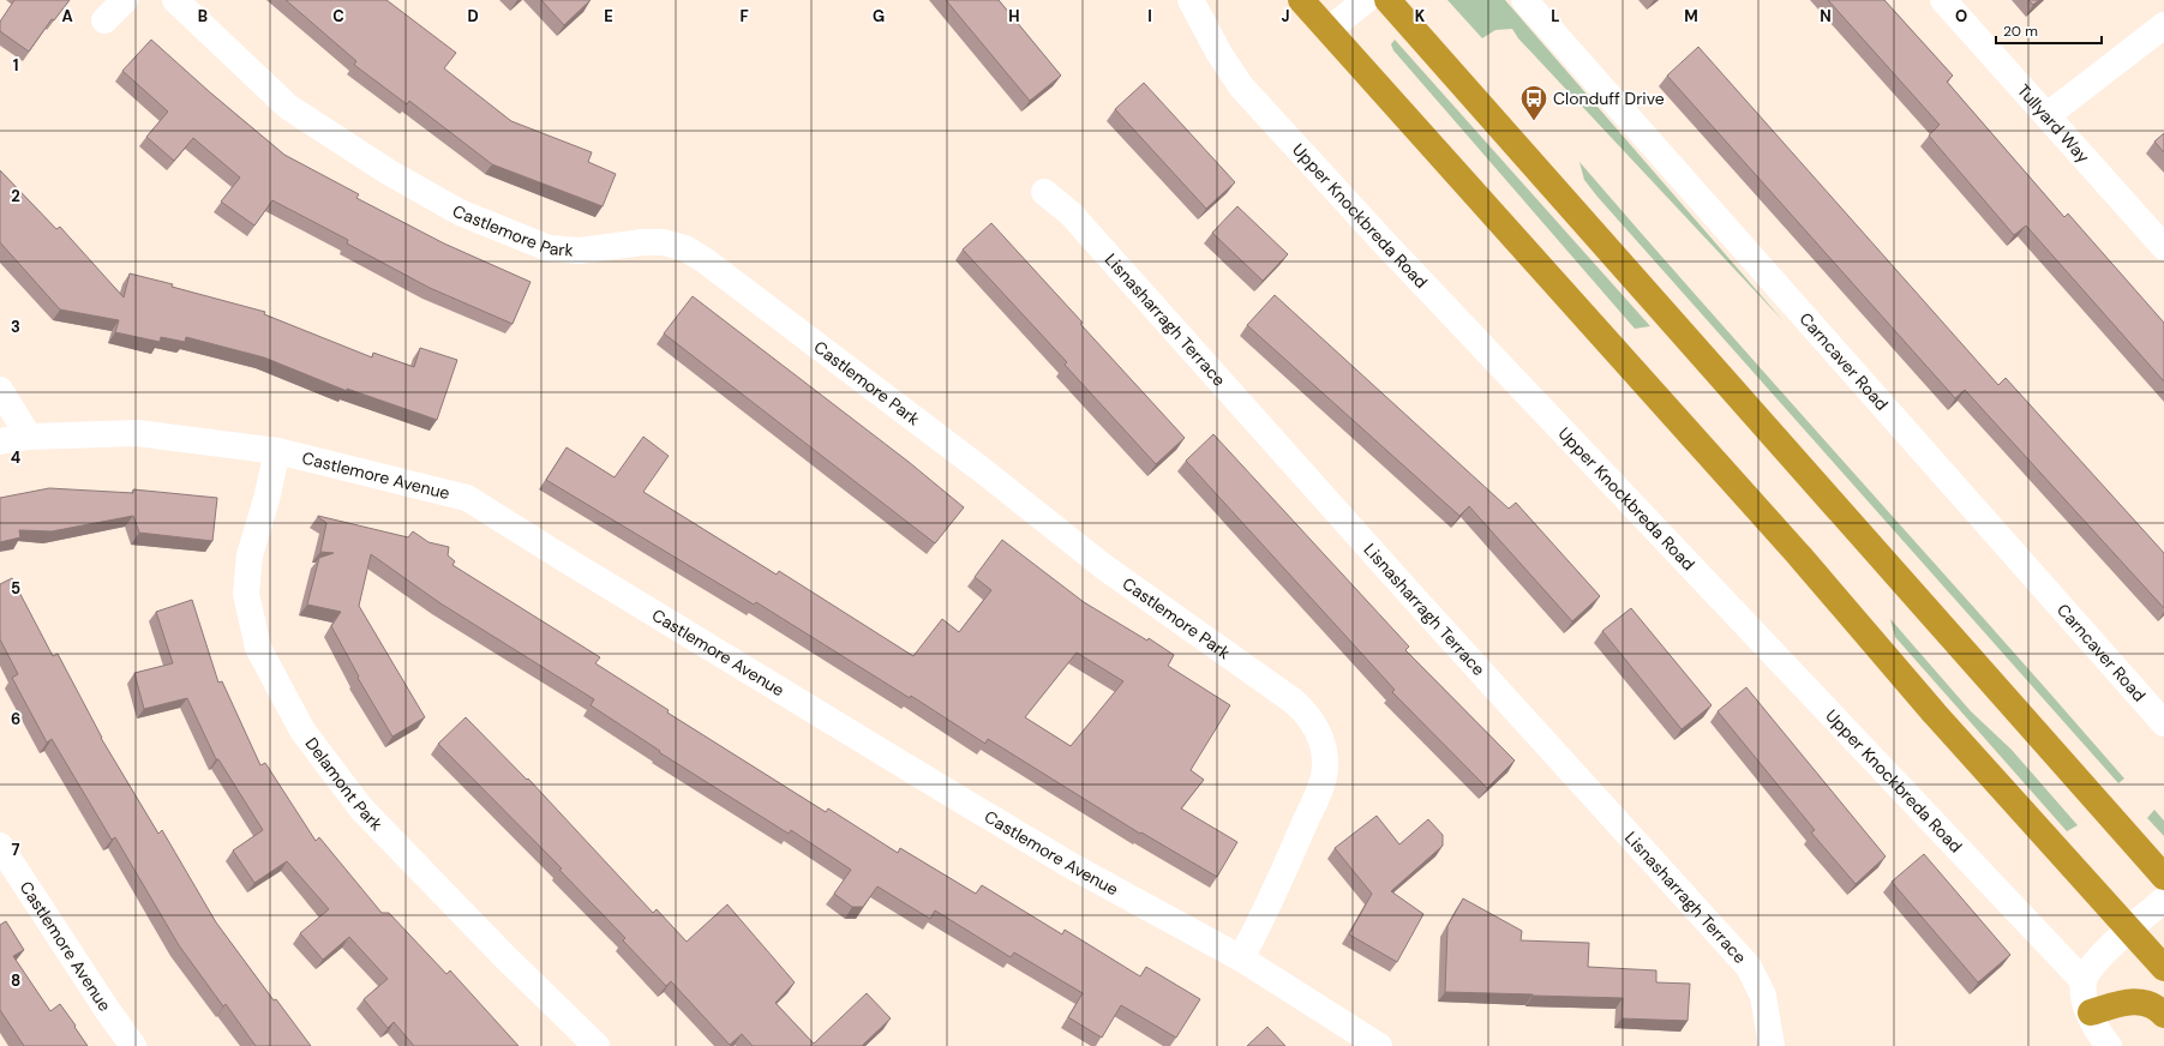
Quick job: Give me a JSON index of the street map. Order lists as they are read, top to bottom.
{
  "streets": {
    "street": [
      "Tullyard Way",
      "Upper Knockbreda Road",
      "Castlemore Park",
      "Lisnasharragh Terrace",
      "Carncaver Road",
      "Castlemore Avenue",
      "Delamont Park"
    ]
  },
  "crossings": [
    ["Castlemore Park", "Castlemore Avenue"],
    ["Castlemore Avenue", "Delamont Park"]
  ],
  "places": {
    "bus stop": ["Clonduff Drive"]
  },
  "scale_bar": "20 m",
  "grid": {
    "columns": [
      "A",
      "B",
      "C",
      "D",
      "E",
      "F",
      "G",
      "H",
      "I",
      "J",
      "K",
      "L",
      "M",
      "N",
      "O"
    ],
    "rows": [
      "1",
      "2",
      "3",
      "4",
      "5",
      "6",
      "7",
      "8"
    ]
  }
}
